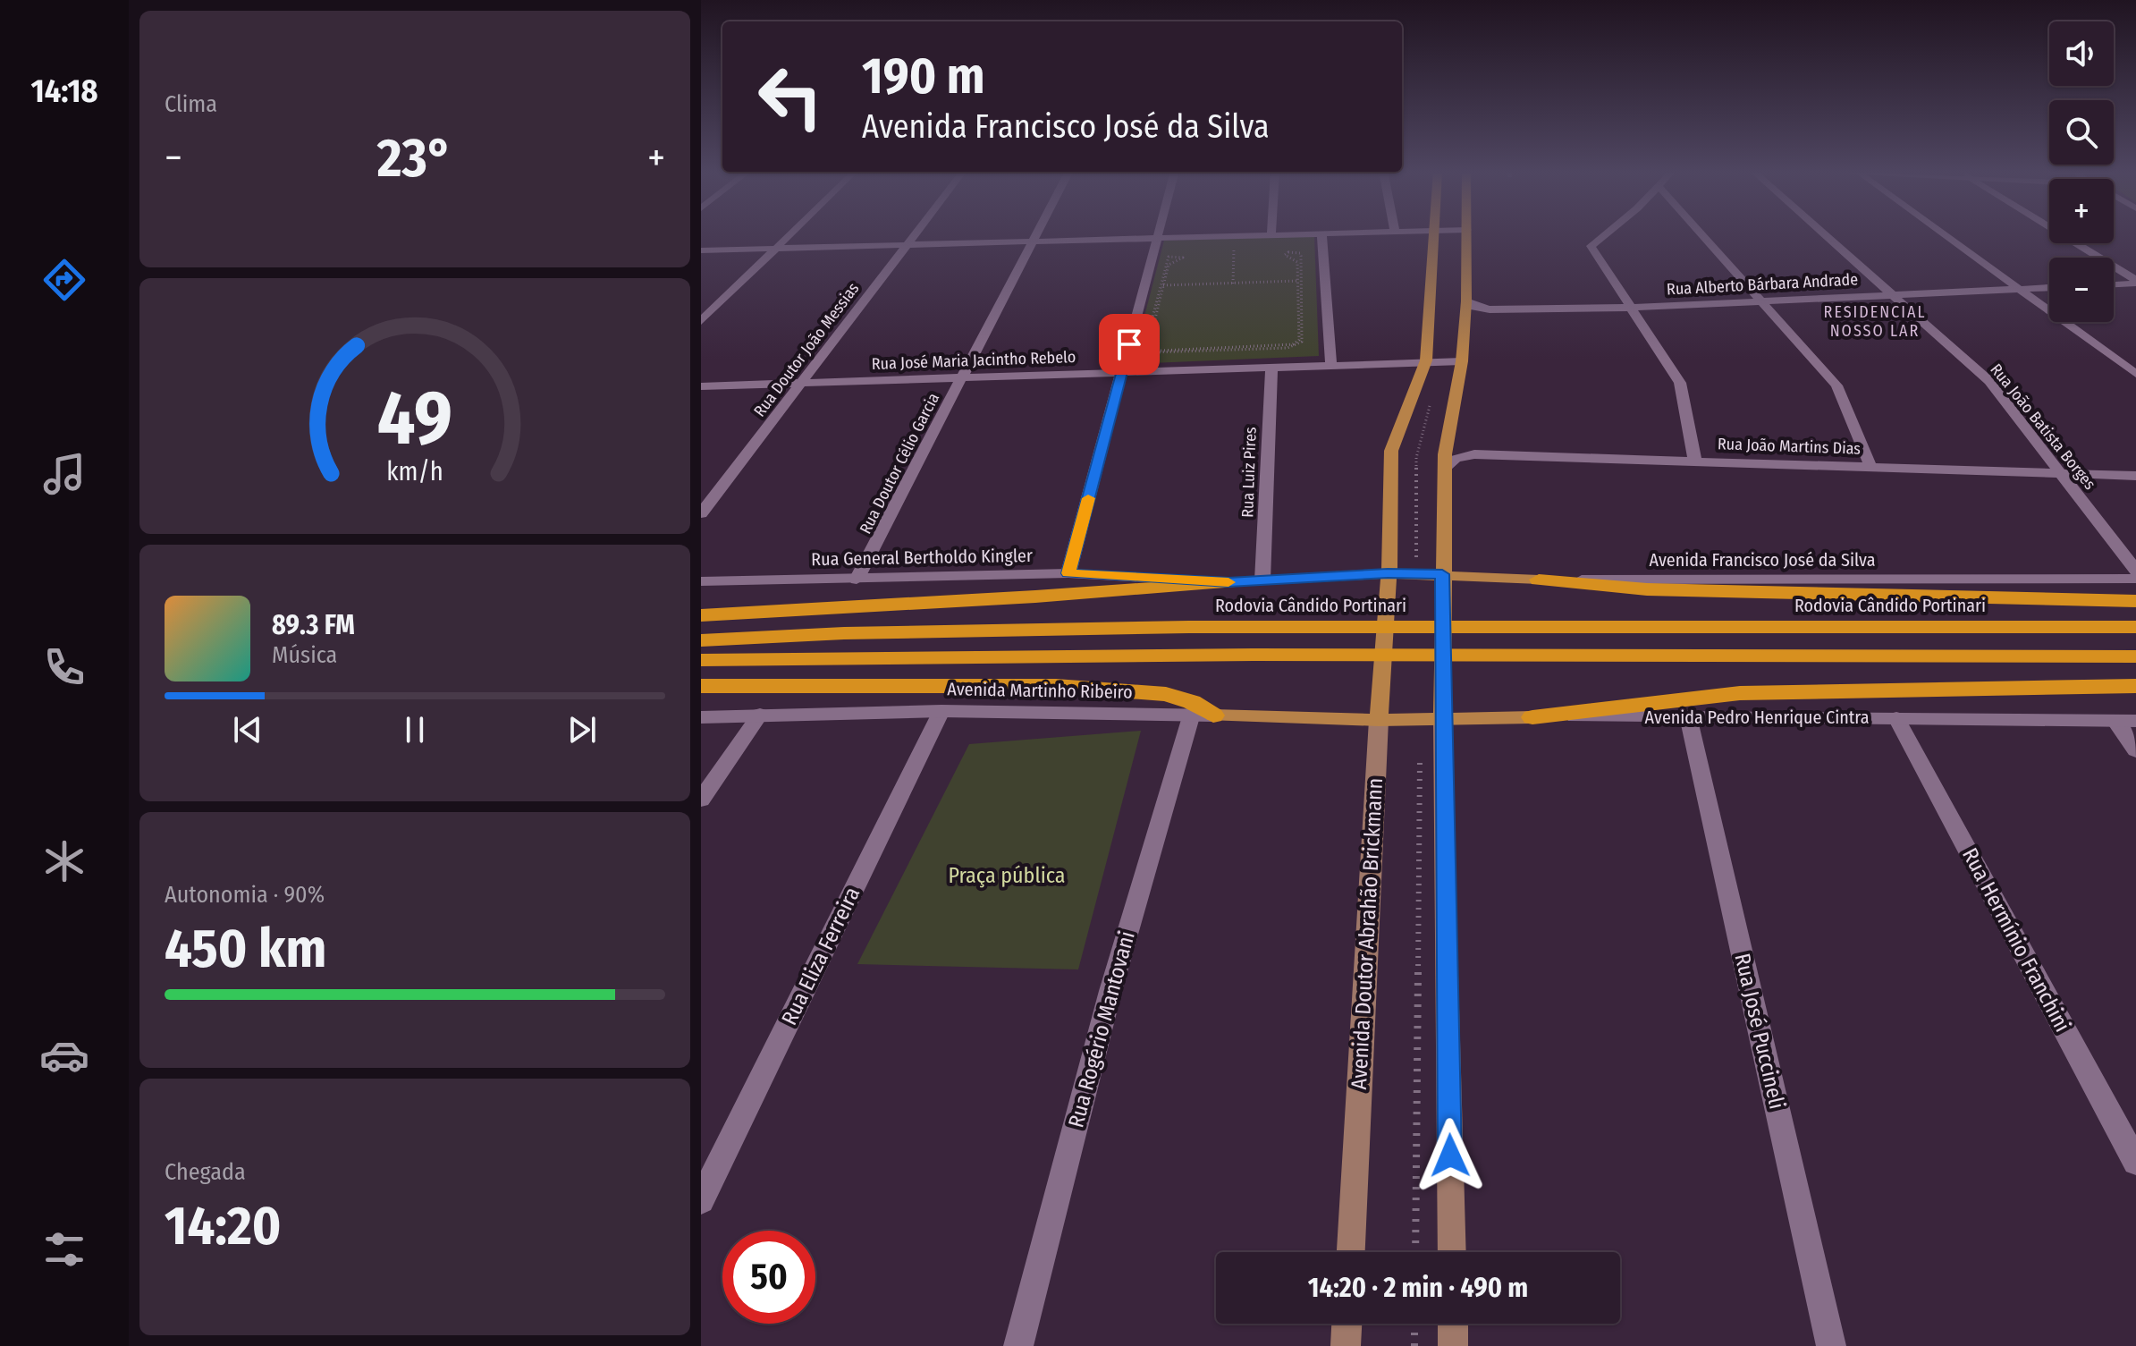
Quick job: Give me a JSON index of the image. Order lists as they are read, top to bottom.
{
  "streets": {
    "highway": ["Rodovia Cândido Portinari"],
    "main road": ["Avenida Francisco José da Silva", "Avenida Martinho Ribeiro", "Avenida Doutor Abrahão Brickmann"],
    "street": [
      "Rua Alberto Bárbara Andrade",
      "Rua Doutor João Messias",
      "Rua José Maria Jacintho Rebelo",
      "Rua João Batista Borges",
      "Rua João Martins Dias",
      "Rua Doutor Célio Garcia",
      "Rua Luiz Pires",
      "Rua General Bertholdo Kingler",
      "Avenida Pedro Henrique Cintra",
      "Rua Hermínio Franchini",
      "Rua Eliza Ferreira",
      "Rua Rogério Mantovani",
      "Rua José Puccineli"
    ]
  },
  "crossings": [
    ["Rua Alberto Bárbara Andrade", "Rua João Batista Borges"],
    ["Rua Doutor João Messias", "Rua José Maria Jacintho Rebelo"],
    ["Rua José Maria Jacintho Rebelo", "Rua Doutor Célio Garcia"],
    ["Rua José Maria Jacintho Rebelo", "Rua Luiz Pires"],
    ["Rua José Maria Jacintho Rebelo", "Avenida Doutor Abrahão Brickmann"],
    ["Rua João Batista Borges", "Rua João Martins Dias"],
    ["Rua Doutor Célio Garcia", "Rua General Bertholdo Kingler"],
    ["Rua Luiz Pires", "Avenida Francisco José da Silva"],
    ["Rua General Bertholdo Kingler", "Avenida Francisco José da Silva"],
    ["Avenida Francisco José da Silva", "Avenida Doutor Abrahão Brickmann"],
    ["Avenida Martinho Ribeiro", "Avenida Doutor Abrahão Brickmann"],
    ["Avenida Martinho Ribeiro", "Rua Eliza Ferreira"],
    ["Avenida Martinho Ribeiro", "Rua Rogério Mantovani"],
    ["Avenida Pedro Henrique Cintra", "Rua Hermínio Franchini"],
    ["Avenida Pedro Henrique Cintra", "Rua José Puccineli"]
  ],
  "districts": ["RESIDENCIAL NOSSO LAR"],
  "parks": ["Praça pública"],
  "page": {
    "tabs": "14:18",
    "tile": [
      "Clima",
      ["Autonomia · 90%", "450 km"],
      ["Chegada", "14:20"]
    ],
    "map_buttons": ["+", "−"],
    "turn": ["190 m", "Avenida Francisco José da Silva"],
    "heat": ["−", "23°", "+"],
    "song": ["89.3 FM", "Música"],
    "limit": "50",
    "trip": "14:20 · 2 min · 490 m",
    "gauge": ["49", "km/h"]
  }
}
